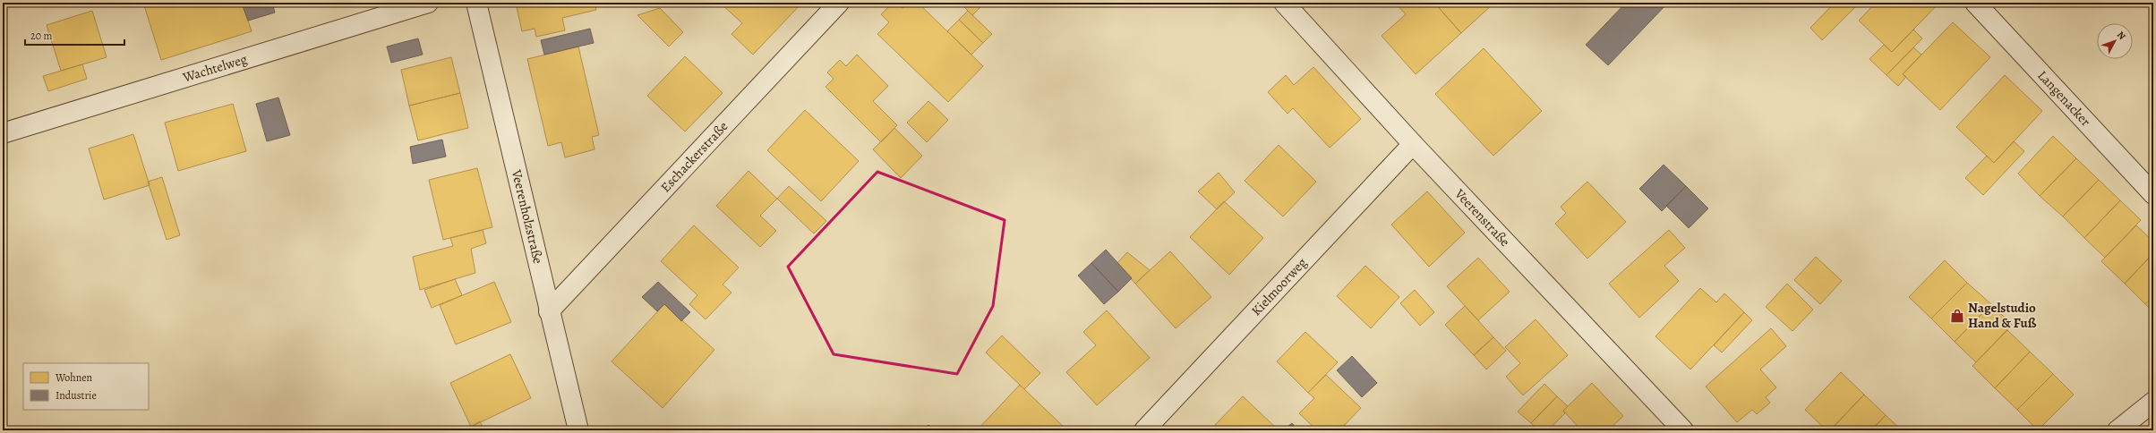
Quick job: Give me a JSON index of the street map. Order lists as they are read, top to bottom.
{
  "streets": {
    "street": [
      "Wachtelweg",
      "Langenacker",
      "Eschackerstraße",
      "Veerenholzstraße",
      "Veerenstraße",
      "Kielmoorweg"
    ]
  },
  "crossings": [
    ["Eschackerstraße", "Veerenholzstraße"],
    ["Veerenstraße", "Kielmoorweg"]
  ],
  "places": {
    "shop": ["Nagelstudio Hand & Fuß"]
  },
  "legend": ["Wohnen", "Industrie"],
  "scale_bar": "20 m",
  "north": "top right"
}
